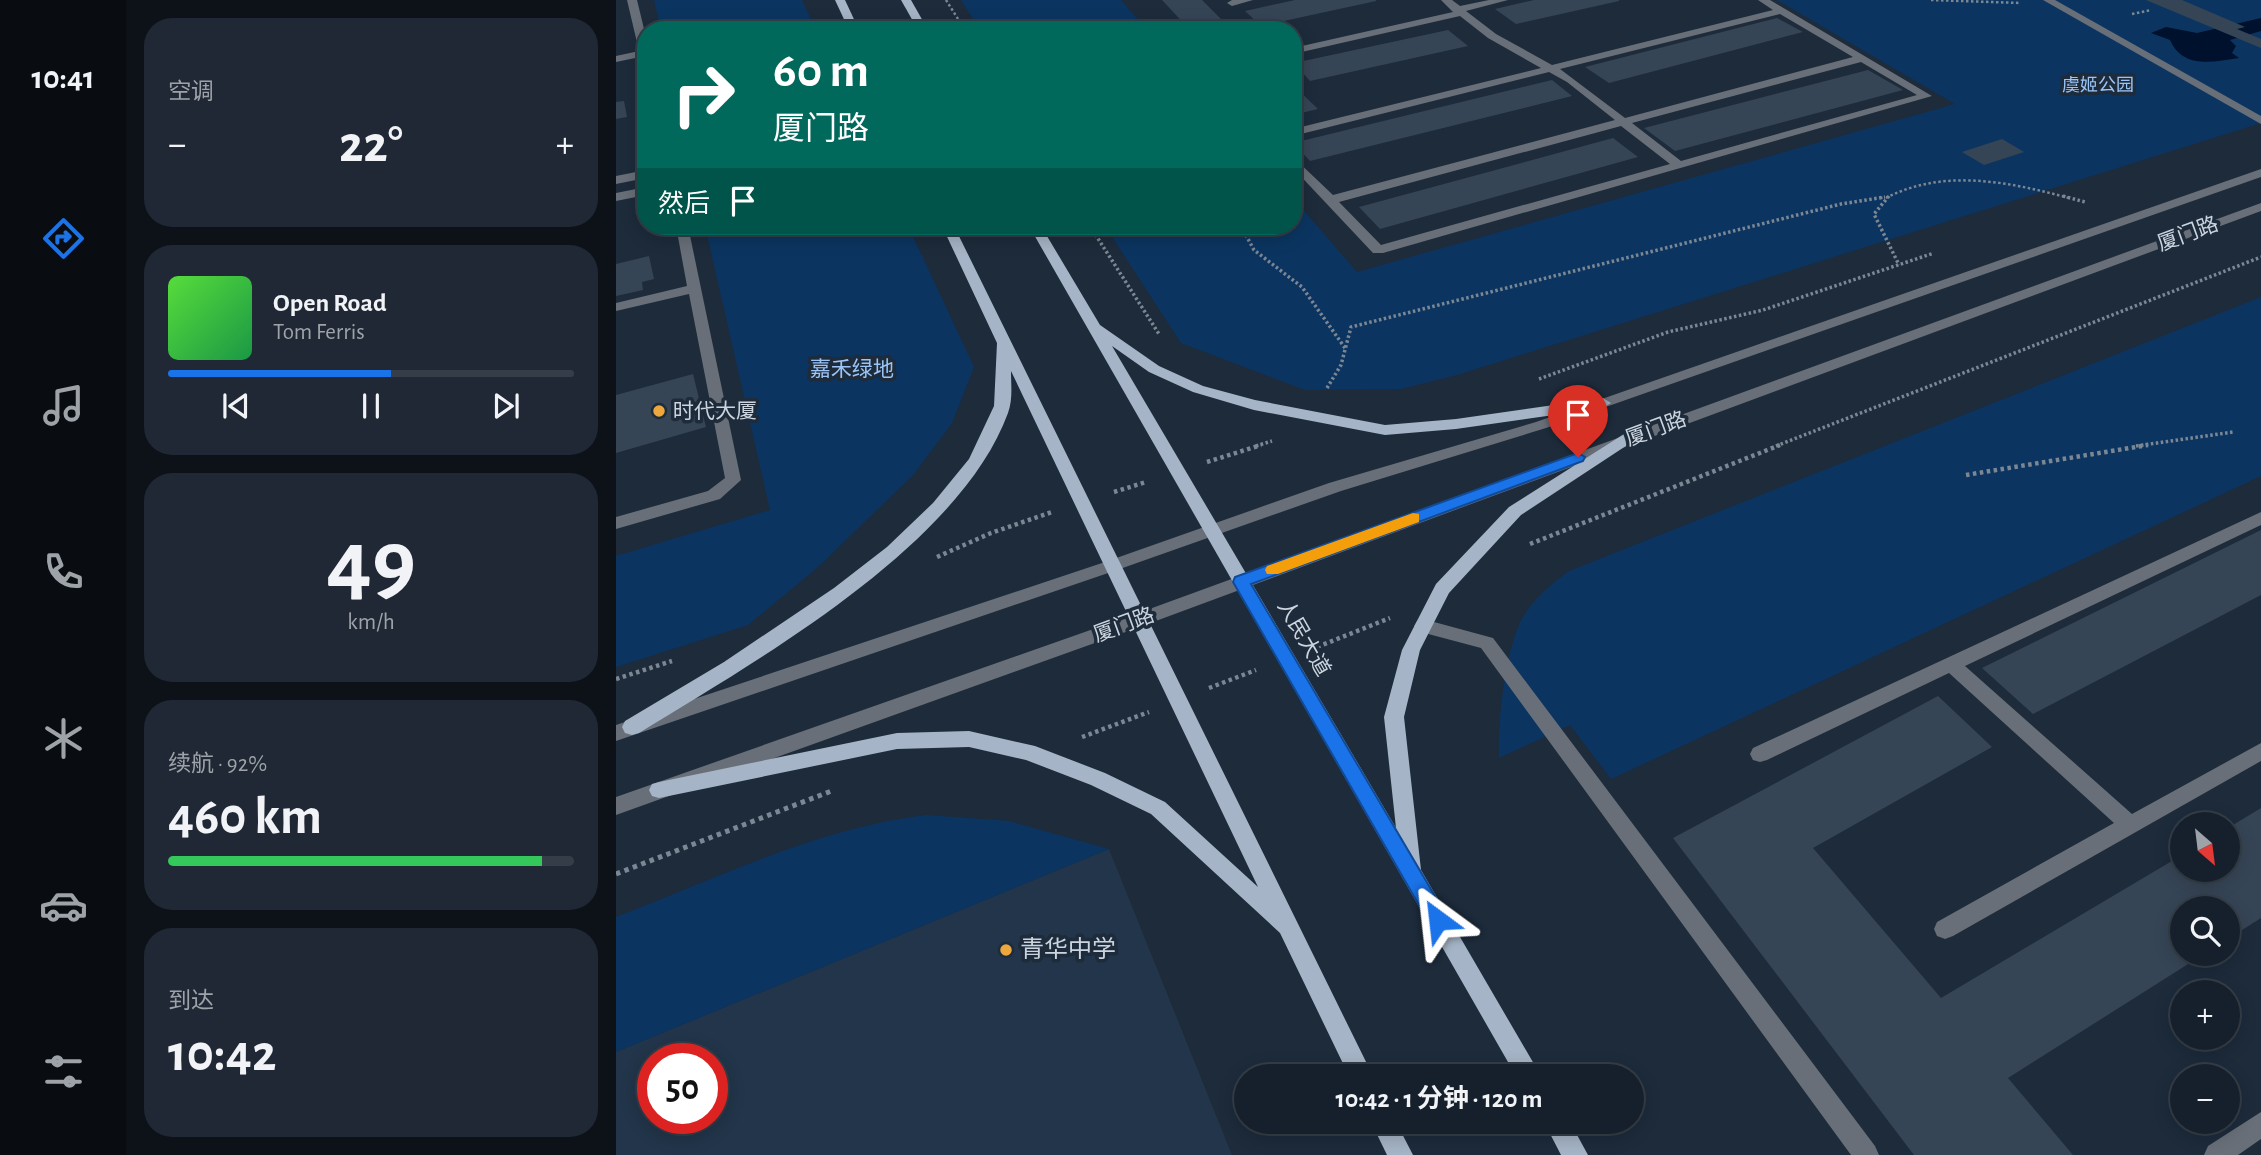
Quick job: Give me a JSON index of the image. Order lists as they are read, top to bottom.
{
  "streets": {
    "main road": ["人民大道"],
    "street": ["厦门路"]
  },
  "crossings": [
    ["厦门路", "人民大道"]
  ],
  "parks": ["虞姬公园", "嘉禾绿地"],
  "places": ["时代大厦", "青华中学"],
  "north": "bottom right",
  "page": {
    "tabs": "10:41",
    "tile": [
      "空调",
      ["49", "km/h"],
      ["续航 · 92%", "460 km"],
      ["到达", "10:42"]
    ],
    "turn": ["60 m", "厦门路"],
    "heat": ["−", "22°", "+"],
    "then": "然后",
    "song": ["Open Road", "Tom Ferris"],
    "map_buttons": ["+", "−"],
    "limit": "50",
    "trip": "10:42 · 1 分钟 · 120 m"
  }
}
